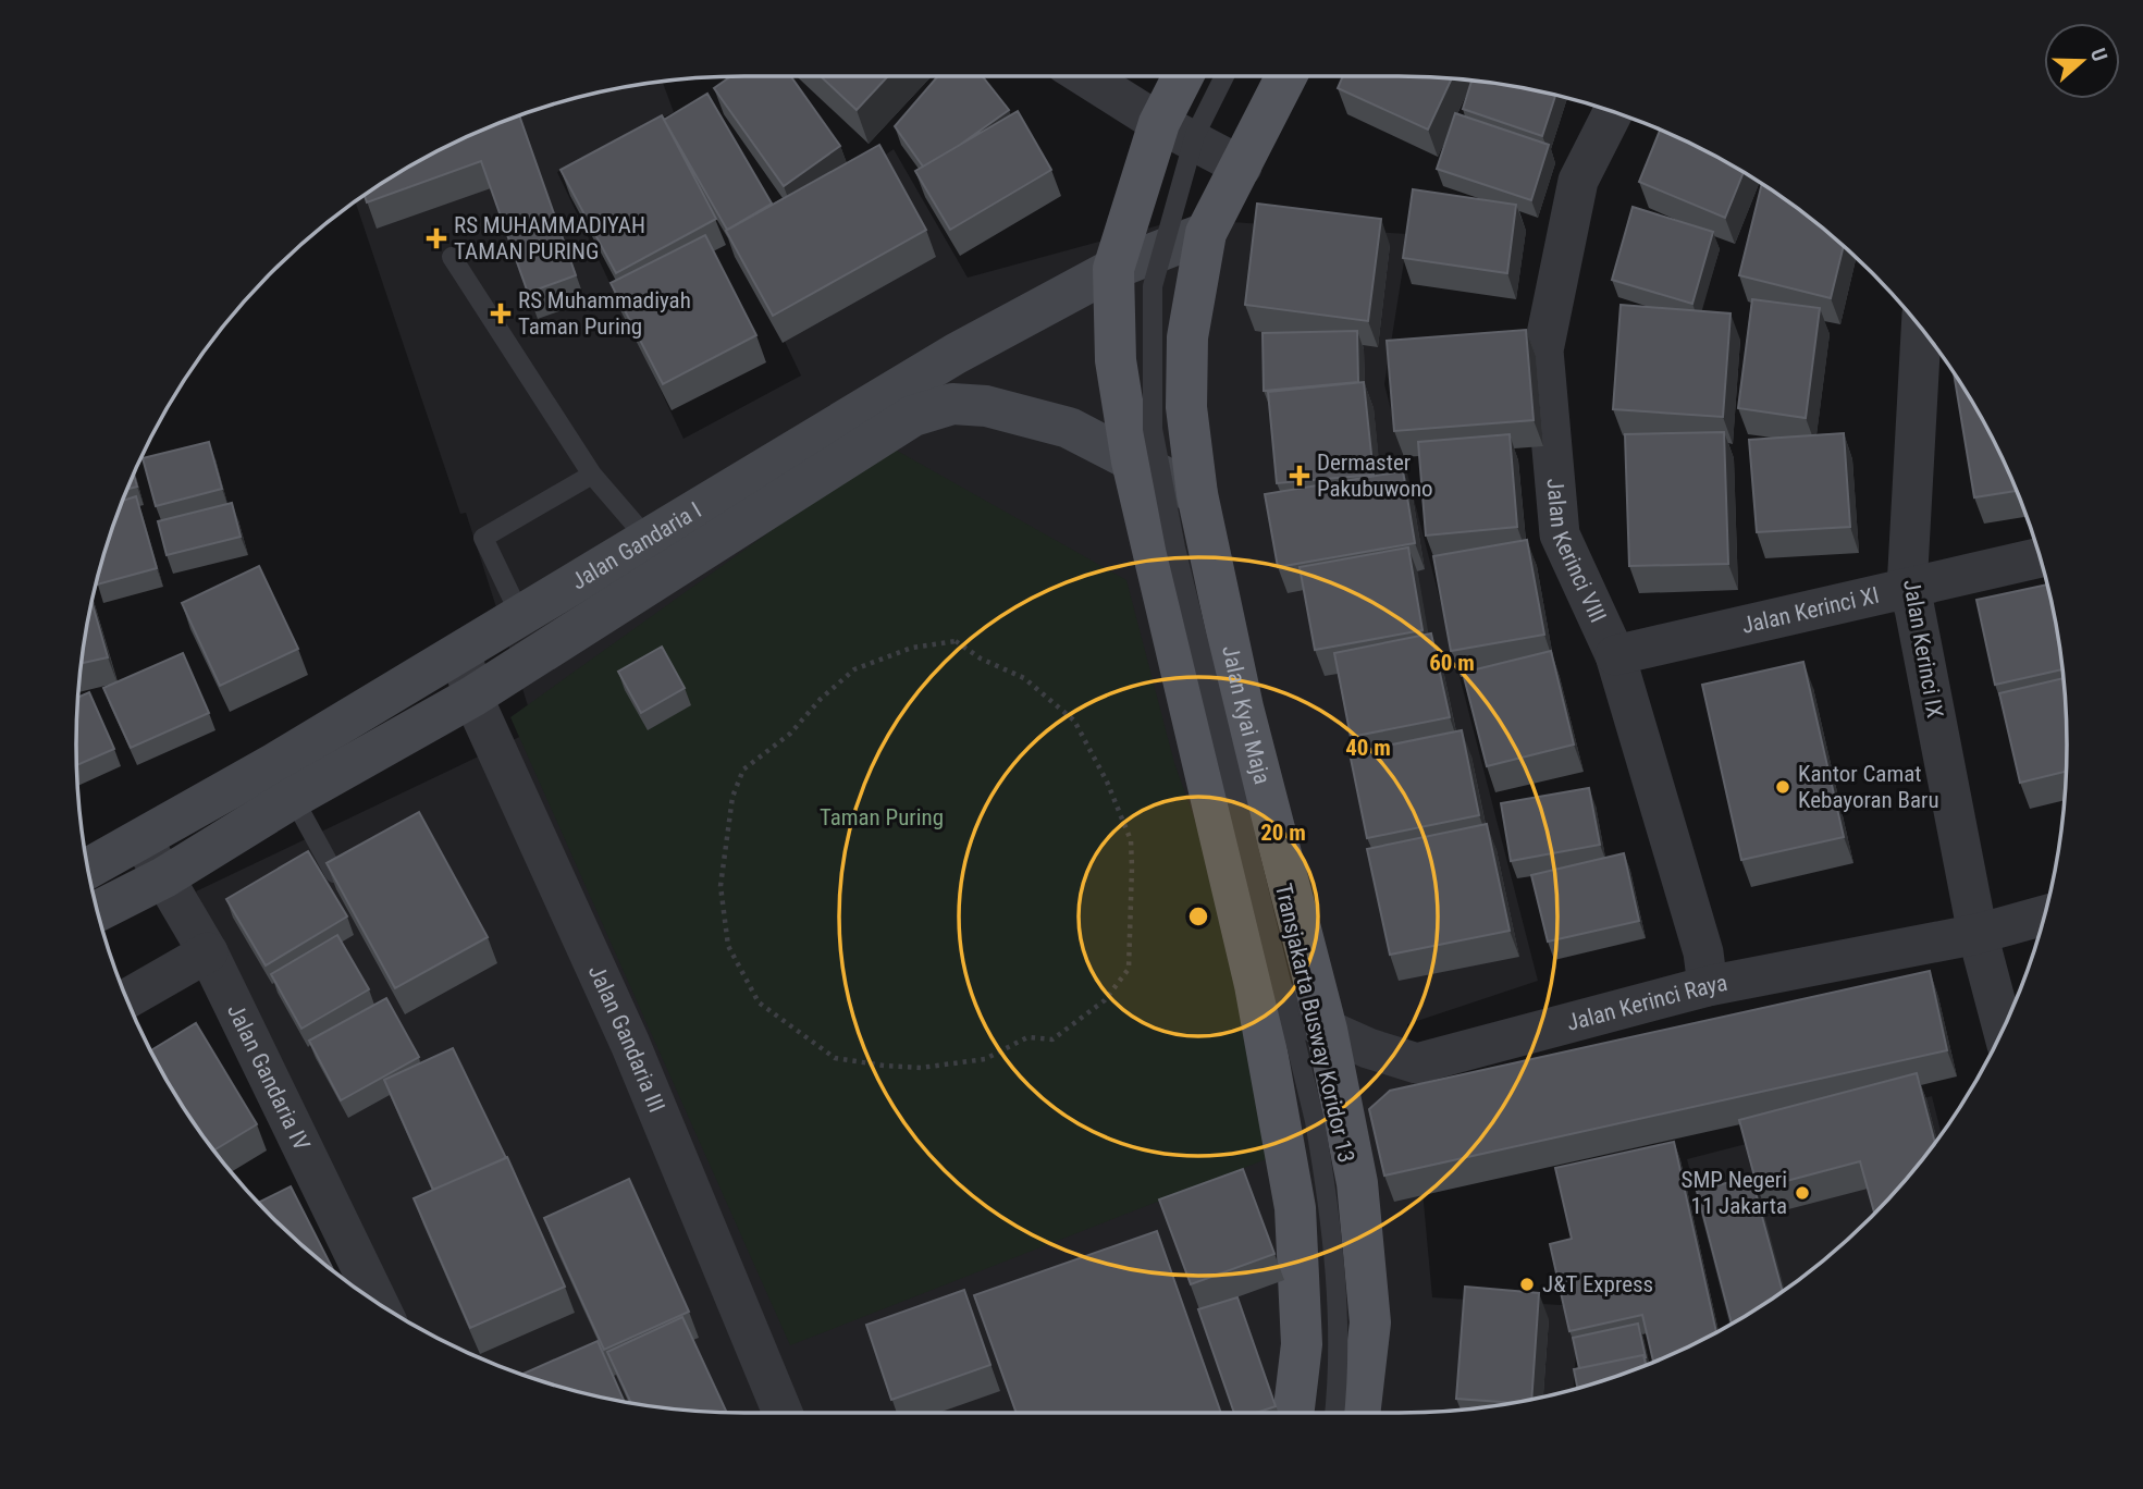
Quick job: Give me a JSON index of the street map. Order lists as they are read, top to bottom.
{
  "streets": {
    "main road": ["Jalan Gandaria I", "Jalan Kyai Maja"],
    "street": [
      "Jalan Kerinci VIII",
      "Jalan Kerinci XI",
      "Jalan Kerinci IX",
      "Jalan Kerinci Raya",
      "Jalan Gandaria III",
      "Jalan Gandaria IV"
    ],
    "lane": ["Transjakarta Busway Koridor 13"]
  },
  "crossings": [
    ["Jalan Gandaria I", "Jalan Kyai Maja"],
    ["Jalan Gandaria I", "Jalan Gandaria III"],
    ["Jalan Gandaria I", "Jalan Gandaria IV"],
    ["Jalan Kerinci VIII", "Jalan Kerinci XI"],
    ["Jalan Kerinci VIII", "Jalan Kerinci Raya"],
    ["Jalan Kerinci XI", "Jalan Kerinci IX"],
    ["Jalan Kerinci IX", "Jalan Kerinci Raya"],
    ["Jalan Kyai Maja", "Jalan Kerinci Raya"]
  ],
  "parks": ["Taman Puring"],
  "places": {
    "health": ["RS MUHAMMADIYAH TAMAN PURING", "RS Muhammadiyah Taman Puring", "Dermaster Pakubuwono"],
    "other": ["Kantor Camat Kebayoran Baru", "SMP Negeri 11 Jakarta", "J&T Express"]
  },
  "north": "right",
  "rings": ["60 m", "40 m", "20 m"]
}
